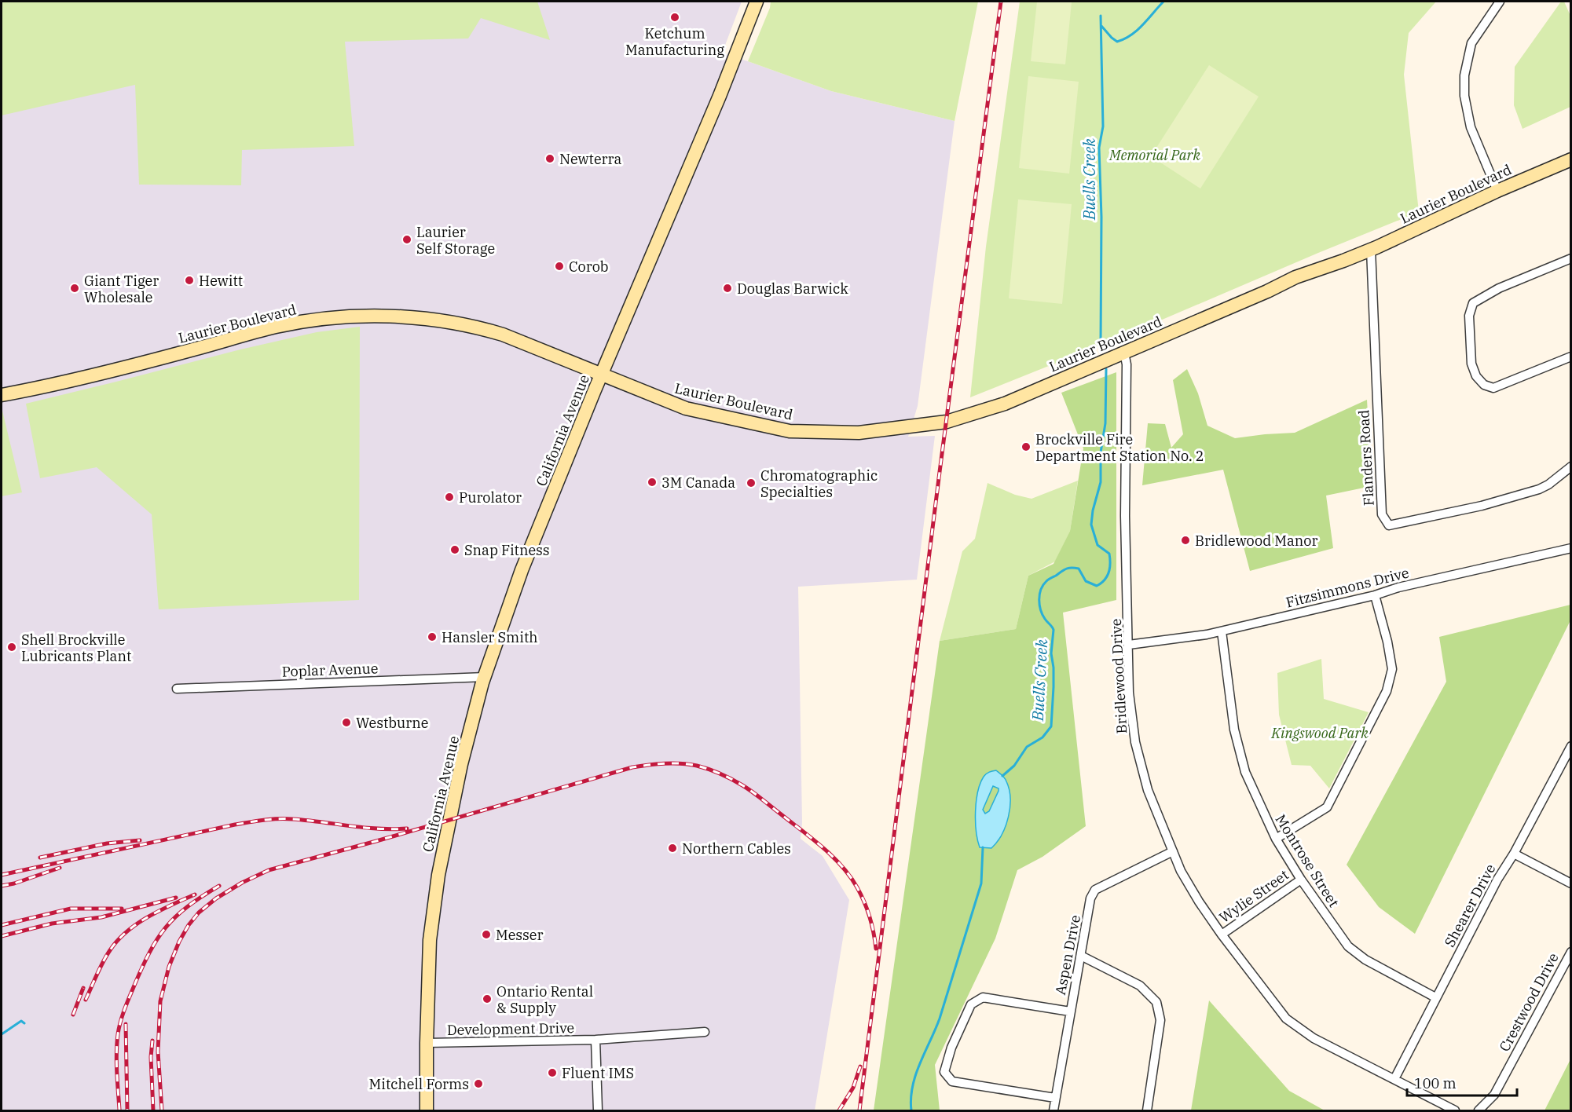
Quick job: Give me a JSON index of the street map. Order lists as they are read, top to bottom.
{
  "streets": {
    "street": [
      "Laurier Boulevard",
      "California Avenue",
      "Flanders Road",
      "Fitzsimmons Drive",
      "Poplar Avenue",
      "Bridlewood Drive",
      "Montrose Street",
      "Wylie Street",
      "Shearer Drive",
      "Aspen Drive",
      "Crestwood Drive",
      "Development Drive"
    ]
  },
  "crossings": [
    ["Laurier Boulevard", "California Avenue"],
    ["Laurier Boulevard", "Flanders Road"],
    ["Laurier Boulevard", "Bridlewood Drive"],
    ["California Avenue", "Poplar Avenue"],
    ["California Avenue", "Development Drive"],
    ["Fitzsimmons Drive", "Bridlewood Drive"],
    ["Fitzsimmons Drive", "Montrose Street"],
    ["Bridlewood Drive", "Wylie Street"],
    ["Bridlewood Drive", "Shearer Drive"],
    ["Bridlewood Drive", "Aspen Drive"],
    ["Montrose Street", "Wylie Street"],
    ["Montrose Street", "Shearer Drive"]
  ],
  "water": ["Buells Creek"],
  "parks": ["Memorial Park", "Kingswood Park"],
  "places": [
    "Ketchum Manufacturing",
    "Newterra",
    "Laurier Self Storage",
    "Corob",
    "Hewitt",
    "Giant Tiger Wholesale",
    "Douglas Barwick",
    "Brockville Fire Department Station No. 2",
    "3M Canada",
    "Chromatographic Specialties",
    "Purolator",
    "Bridlewood Manor",
    "Snap Fitness",
    "Hansler Smith",
    "Shell Brockville Lubricants Plant",
    "Westburne",
    "Northern Cables",
    "Messer",
    "Ontario Rental & Supply",
    "Fluent IMS",
    "Mitchell Forms"
  ],
  "scale_bar": "100 m"
}
